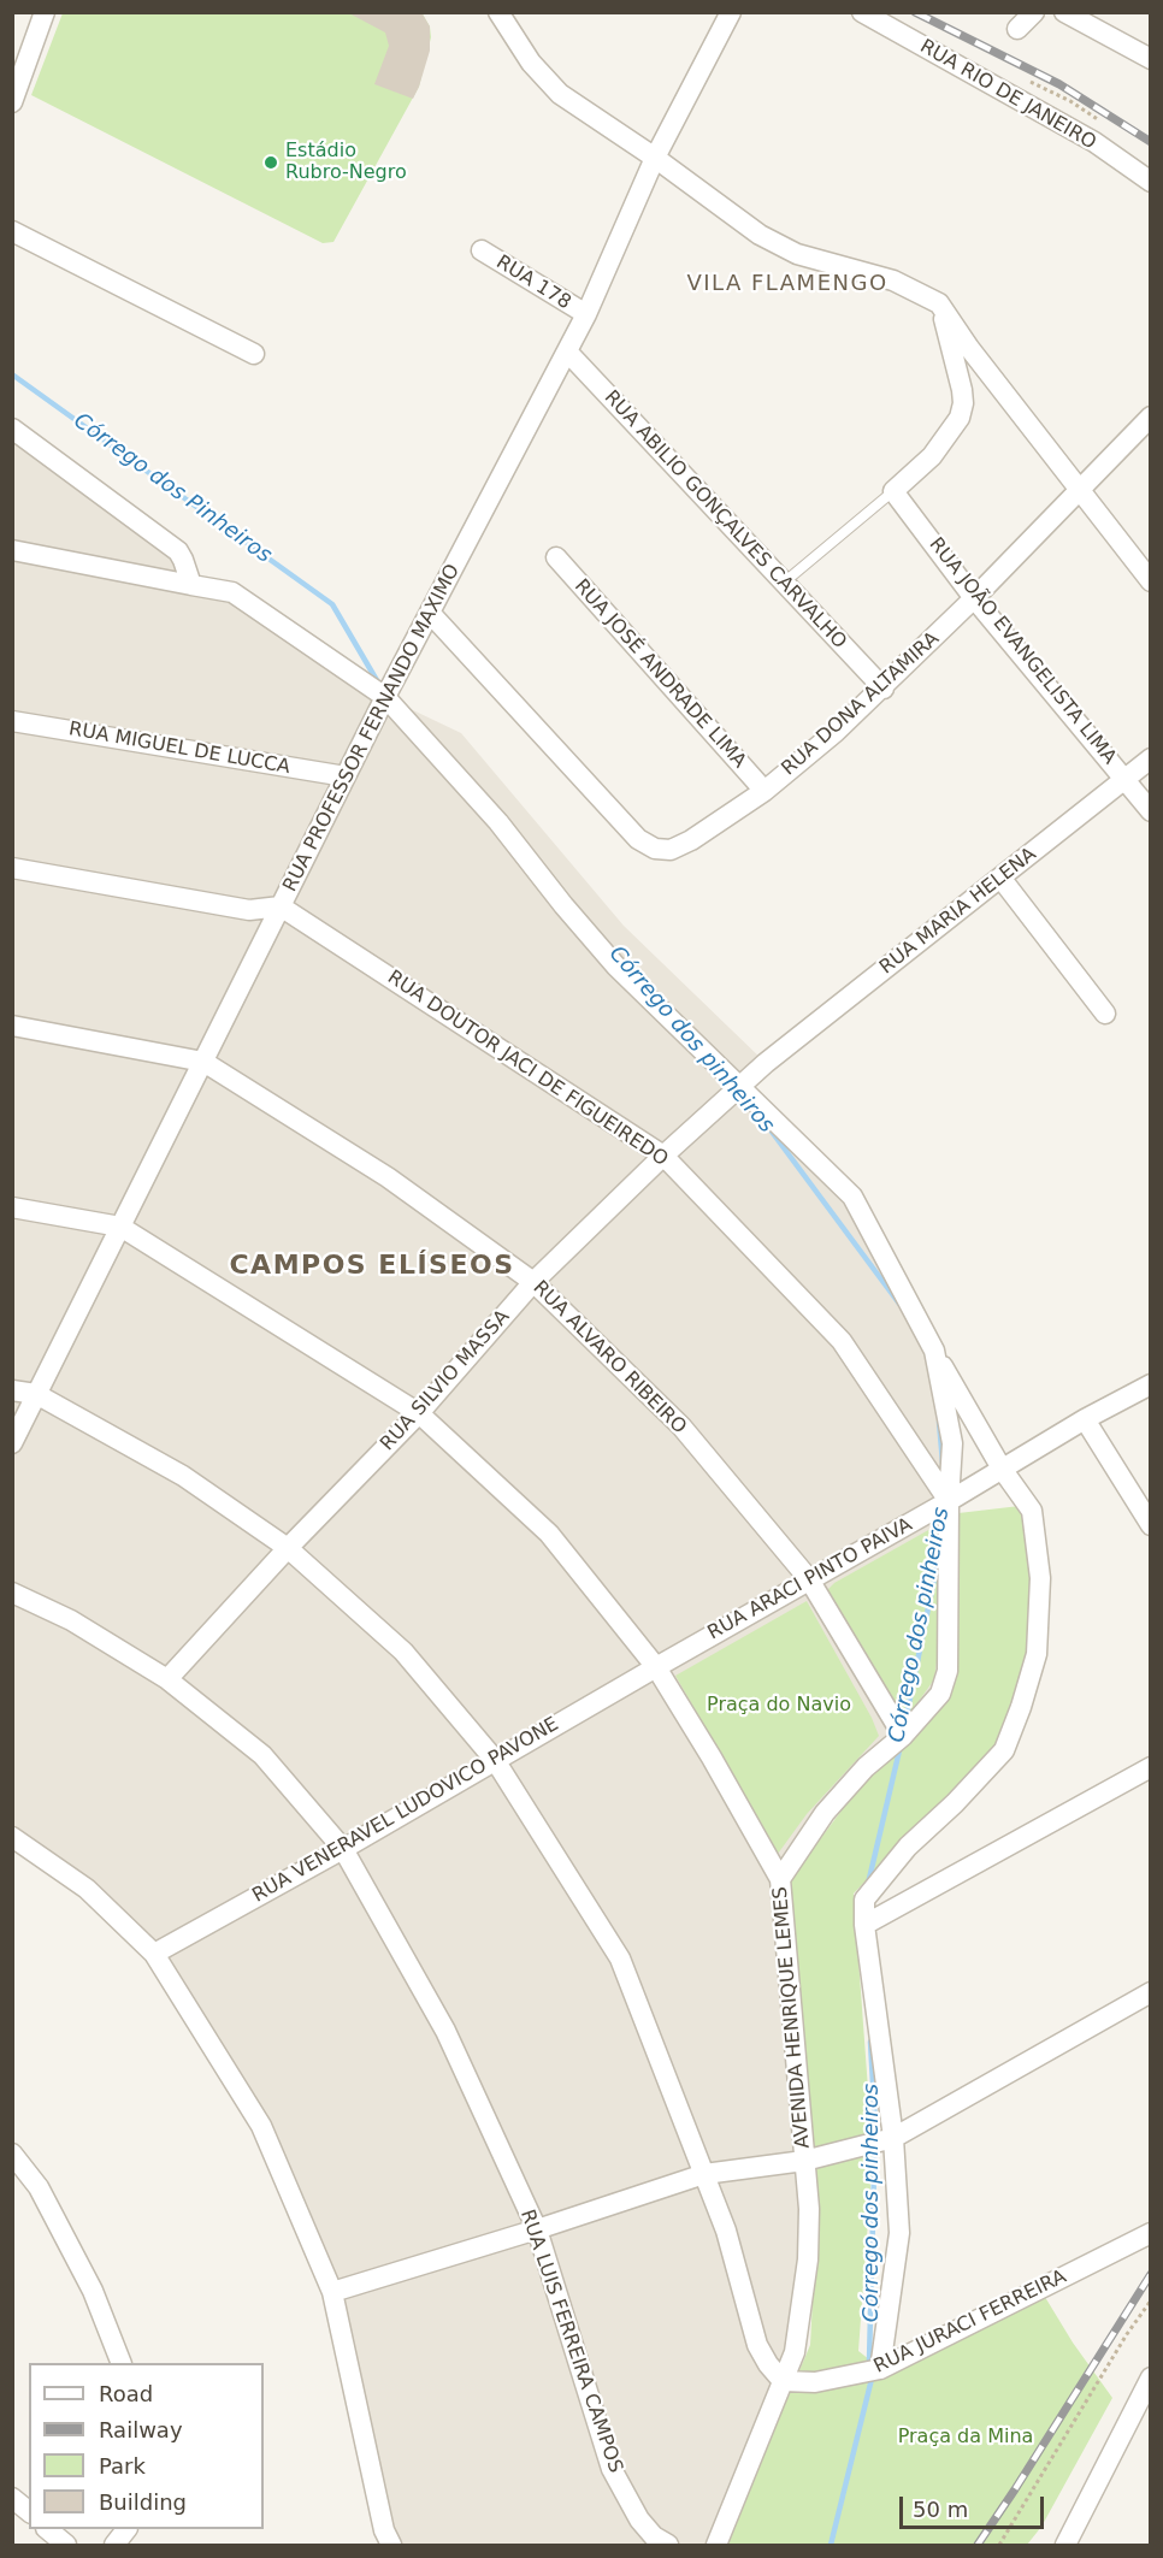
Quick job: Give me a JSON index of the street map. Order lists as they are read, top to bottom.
{
  "streets": {
    "street": [
      "RUA RIO DE JANEIRO",
      "RUA 178",
      "RUA ABILIO GONÇALVES CARVALHO",
      "RUA JOÃO EVANGELISTA LIMA",
      "RUA JOSÉ ANDRADE LIMA",
      "RUA DONA ALTAMIRA",
      "RUA PROFESSOR FERNANDO MAXIMO",
      "RUA MIGUEL DE LUCCA",
      "RUA MARIA HELENA",
      "RUA DOUTOR JACI DE FIGUEIREDO",
      "RUA ALVARO RIBEIRO",
      "RUA SILVIO MASSA",
      "RUA ARACI PINTO PAIVA",
      "RUA VENERAVEL LUDOVICO PAVONE",
      "AVENIDA HENRIQUE LEMES",
      "RUA JURACI FERREIRA",
      "RUA LUIS FERREIRA CAMPOS"
    ]
  },
  "crossings": [
    ["RUA 178", "RUA PROFESSOR FERNANDO MAXIMO"],
    ["RUA ABILIO GONÇALVES CARVALHO", "RUA DONA ALTAMIRA"],
    ["RUA ABILIO GONÇALVES CARVALHO", "RUA PROFESSOR FERNANDO MAXIMO"],
    ["RUA JOÃO EVANGELISTA LIMA", "RUA DONA ALTAMIRA"],
    ["RUA JOÃO EVANGELISTA LIMA", "RUA MARIA HELENA"],
    ["RUA JOSÉ ANDRADE LIMA", "RUA DONA ALTAMIRA"],
    ["RUA DONA ALTAMIRA", "RUA PROFESSOR FERNANDO MAXIMO"],
    ["RUA PROFESSOR FERNANDO MAXIMO", "RUA MIGUEL DE LUCCA"],
    ["RUA PROFESSOR FERNANDO MAXIMO", "RUA DOUTOR JACI DE FIGUEIREDO"],
    ["RUA PROFESSOR FERNANDO MAXIMO", "RUA ALVARO RIBEIRO"],
    ["RUA PROFESSOR FERNANDO MAXIMO", "AVENIDA HENRIQUE LEMES"],
    ["RUA MARIA HELENA", "RUA SILVIO MASSA"],
    ["RUA DOUTOR JACI DE FIGUEIREDO", "RUA SILVIO MASSA"],
    ["RUA DOUTOR JACI DE FIGUEIREDO", "RUA ARACI PINTO PAIVA"],
    ["RUA DOUTOR JACI DE FIGUEIREDO", "AVENIDA HENRIQUE LEMES"],
    ["RUA ALVARO RIBEIRO", "RUA SILVIO MASSA"],
    ["RUA ALVARO RIBEIRO", "RUA ARACI PINTO PAIVA"],
    ["RUA ALVARO RIBEIRO", "AVENIDA HENRIQUE LEMES"],
    ["RUA SILVIO MASSA", "AVENIDA HENRIQUE LEMES"],
    ["RUA SILVIO MASSA", "RUA LUIS FERREIRA CAMPOS"],
    ["RUA ARACI PINTO PAIVA", "RUA VENERAVEL LUDOVICO PAVONE"],
    ["RUA ARACI PINTO PAIVA", "AVENIDA HENRIQUE LEMES"],
    ["RUA VENERAVEL LUDOVICO PAVONE", "RUA LUIS FERREIRA CAMPOS"],
    ["AVENIDA HENRIQUE LEMES", "RUA JURACI FERREIRA"]
  ],
  "districts": ["VILA FLAMENGO", "CAMPOS ELÍSEOS"],
  "water": ["Córrego dos Pinheiros", "Córrego dos pinheiros"],
  "parks": ["Praça do Navio", "Praça da Mina"],
  "places": ["Estádio Rubro-Negro"],
  "legend": [
    "Road",
    "Railway",
    "Park",
    "Building"
  ],
  "scale_bar": "50 m"
}
